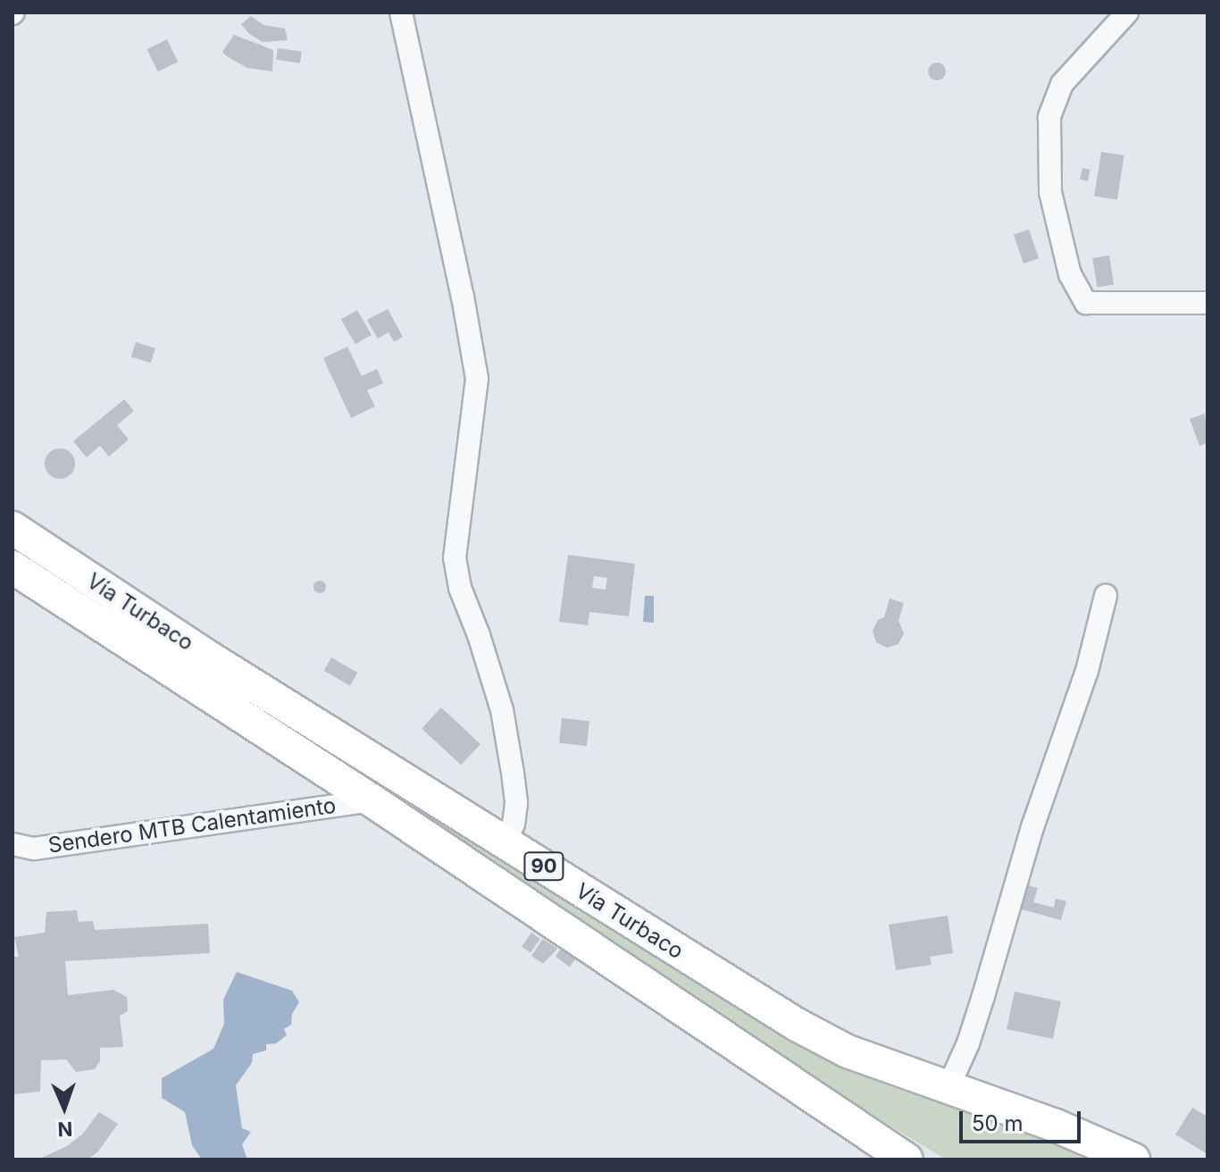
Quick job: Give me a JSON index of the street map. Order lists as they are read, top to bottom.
{
  "streets": {
    "highway": ["Vía Turbaco", "90"],
    "street": ["Sendero MTB Calentamiento"]
  },
  "crossings": [
    ["Vía Turbaco", "Sendero MTB Calentamiento"]
  ],
  "scale_bar": "50 m",
  "north": "bottom"
}
